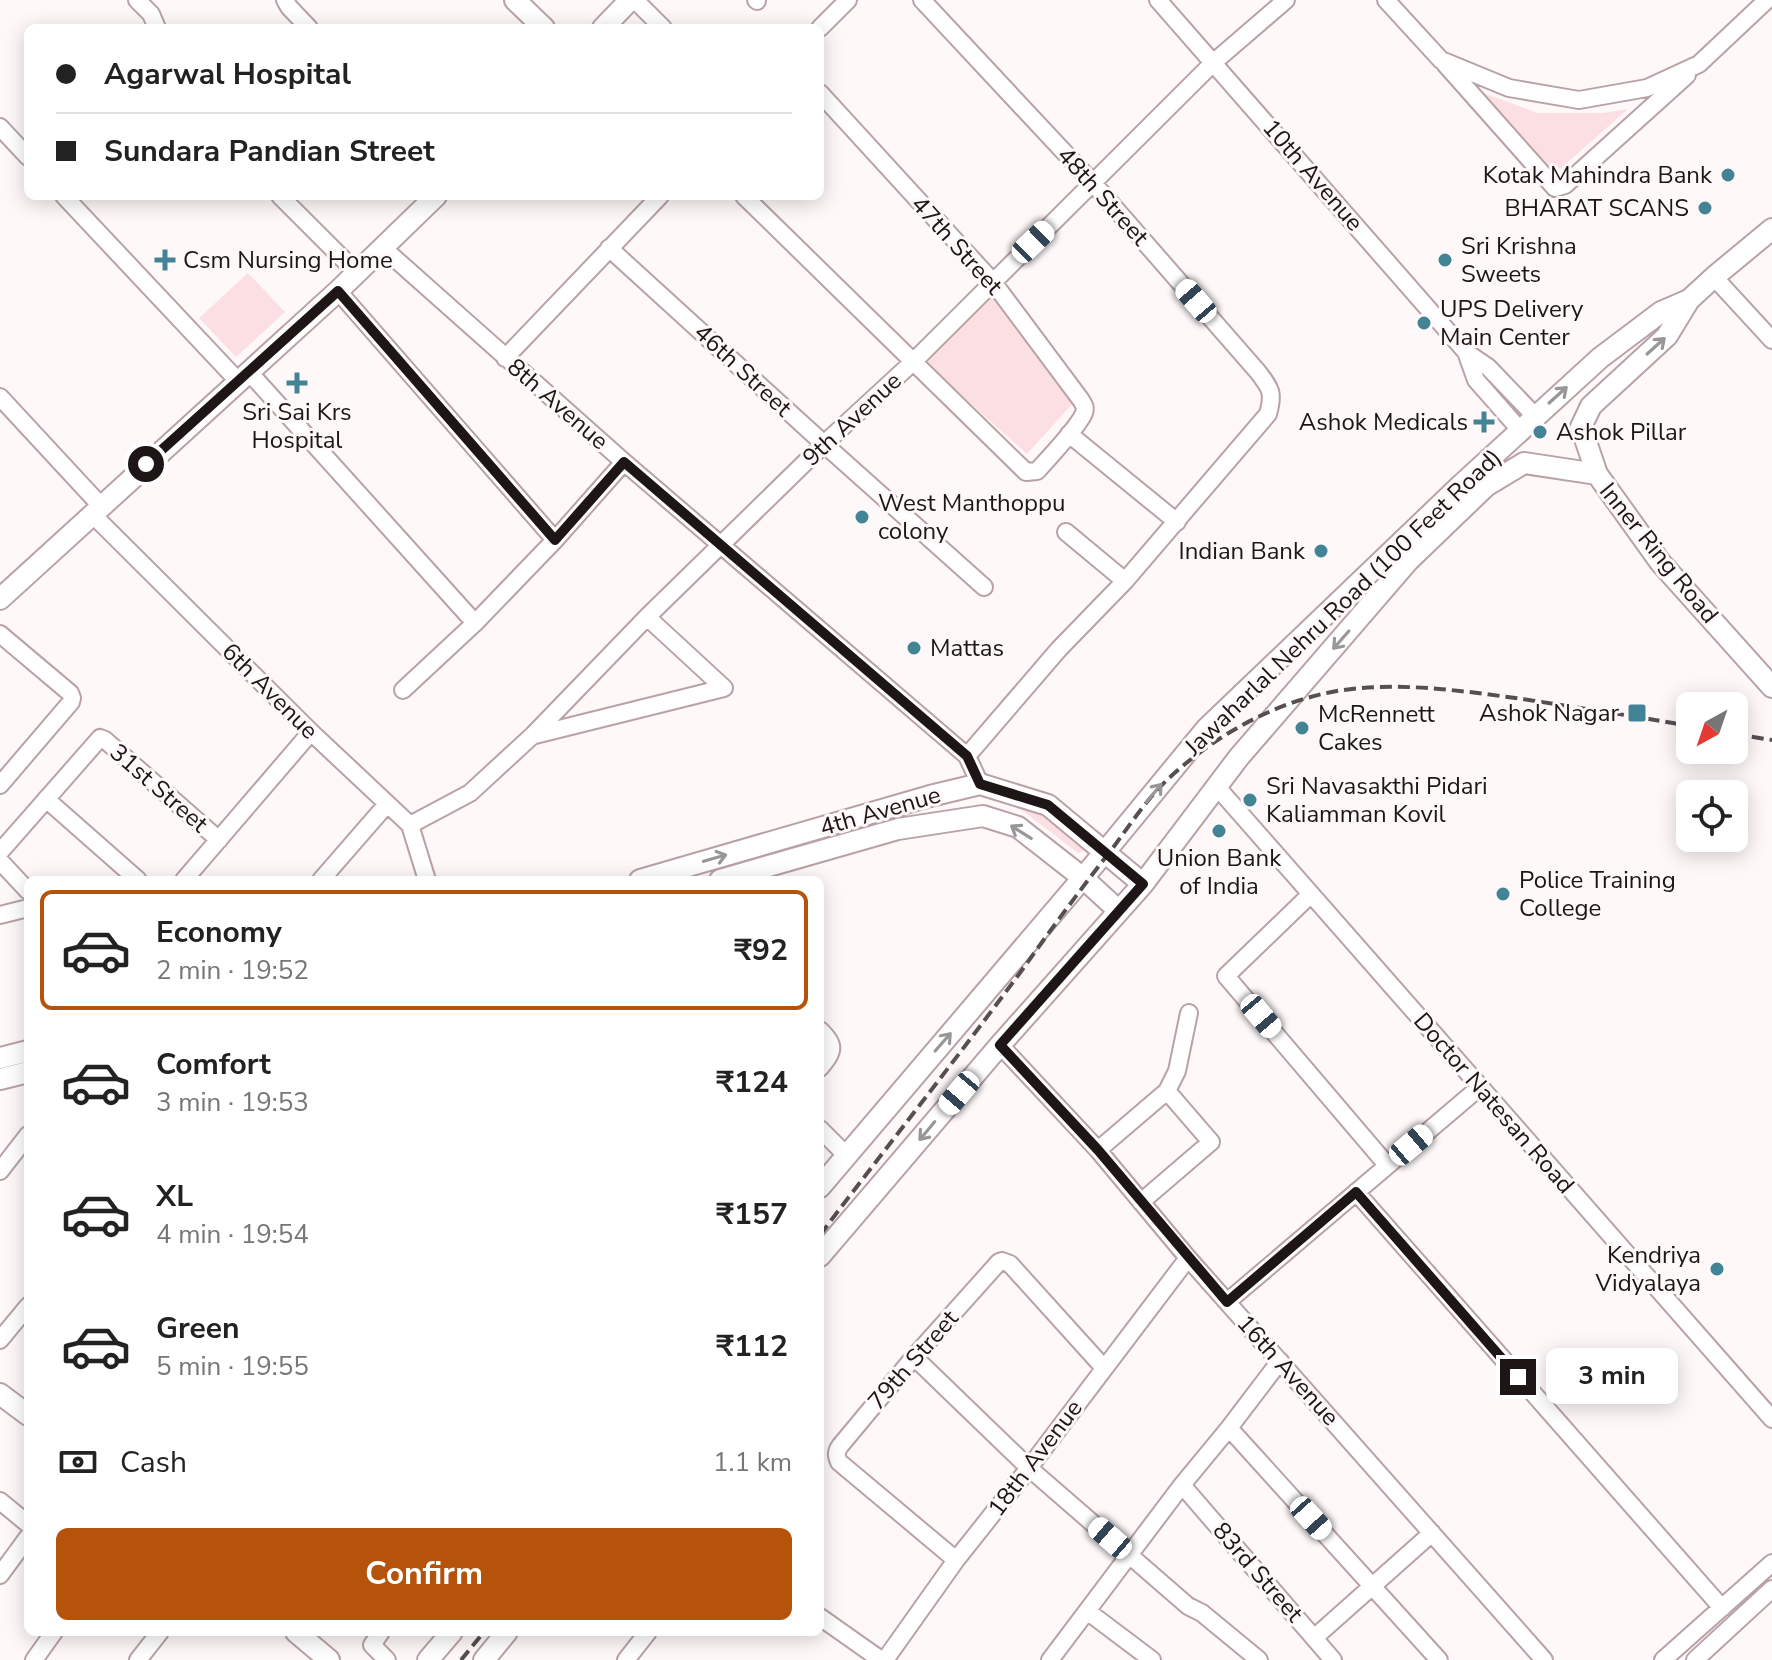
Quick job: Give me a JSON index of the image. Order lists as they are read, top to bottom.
{
  "streets": {
    "main road": ["Inner Ring Road", "Jawaharlal Nehru Road (100 Feet Road)", "4th Avenue"],
    "street": [
      "10th Avenue",
      "48th Street",
      "47th Street",
      "46th Street",
      "8th Avenue",
      "9th Avenue",
      "6th Avenue",
      "31st Street",
      "Doctor Natesan Road",
      "79th Street",
      "16th Avenue",
      "18th Avenue",
      "83rd Street"
    ]
  },
  "crossings": [
    ["10th Avenue", "9th Avenue"],
    ["10th Avenue", "Jawaharlal Nehru Road (100 Feet Road)"],
    ["48th Street", "9th Avenue"],
    ["47th Street", "9th Avenue"],
    ["46th Street", "9th Avenue"],
    ["8th Avenue", "9th Avenue"],
    ["8th Avenue", "4th Avenue"],
    ["9th Avenue", "6th Avenue"],
    ["Inner Ring Road", "Jawaharlal Nehru Road (100 Feet Road)"],
    ["Jawaharlal Nehru Road (100 Feet Road)", "Doctor Natesan Road"],
    ["Jawaharlal Nehru Road (100 Feet Road)", "16th Avenue"],
    ["79th Street", "18th Avenue"],
    ["16th Avenue", "18th Avenue"]
  ],
  "one_way": ["4th Avenue"],
  "places": {
    "other": [
      "Kotak Mahindra Bank",
      "BHARAT SCANS",
      "Sri Krishna Sweets",
      "UPS Delivery Main Center",
      "Ashok Pillar",
      "West Manthoppu colony",
      "Indian Bank",
      "Mattas",
      "McRennett Cakes",
      "Sri Navasakthi Pidari Kaliamman Kovil",
      "Union Bank of India",
      "Police Training College",
      "Kendriya Vidyalaya"
    ],
    "health": ["Csm Nursing Home", "Sri Sai Krs Hospital", "Ashok Medicals"],
    "transit": ["Ashok Nagar"]
  },
  "north": "bottom left",
  "page": {
    "banner": ["Agarwal Hospital", "Sundara Pandian Street"],
    "list": [
      {
        "name": "Economy",
        "note": "2 min · 19:52",
        "value": "₹92"
      },
      {
        "name": "Comfort",
        "note": "3 min · 19:53",
        "value": "₹124"
      },
      {
        "name": "XL",
        "note": "4 min · 19:54",
        "value": "₹157"
      },
      {
        "name": "Green",
        "note": "5 min · 19:55",
        "value": "₹112"
      }
    ],
    "bubble": "3 min",
    "pay": ["Cash", "1.1 km"],
    "buttons": "Confirm"
  }
}
